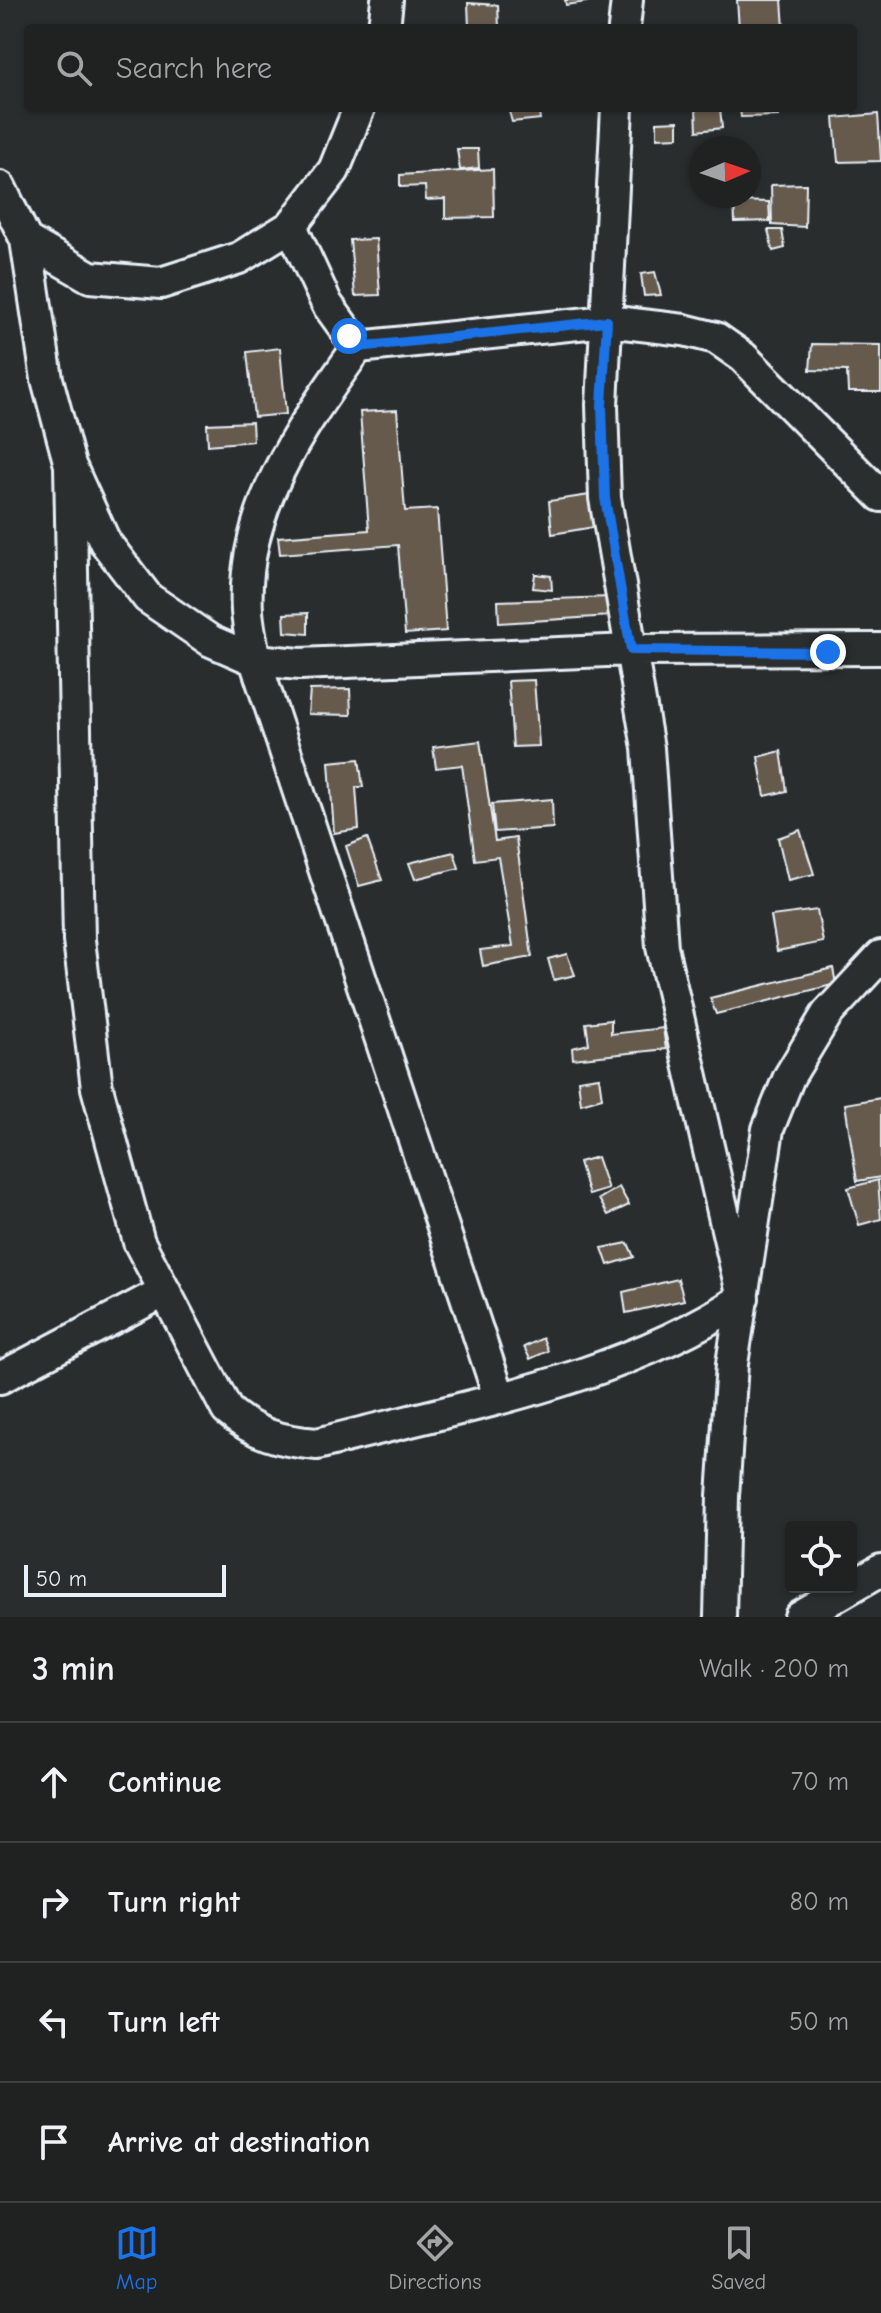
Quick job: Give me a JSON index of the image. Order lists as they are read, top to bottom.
{
  "scale_bar": "50 m",
  "north": "right",
  "page": {
    "search": "Search here",
    "scale": "50 m",
    "heading": ["3 min", "Walk · 200 m"],
    "list": [
      ["Continue", "70 m"],
      ["Turn right", "80 m"],
      ["Turn left", "50 m"],
      "Arrive at destination"
    ],
    "nav": ["Map", "Directions", "Saved"]
  }
}
